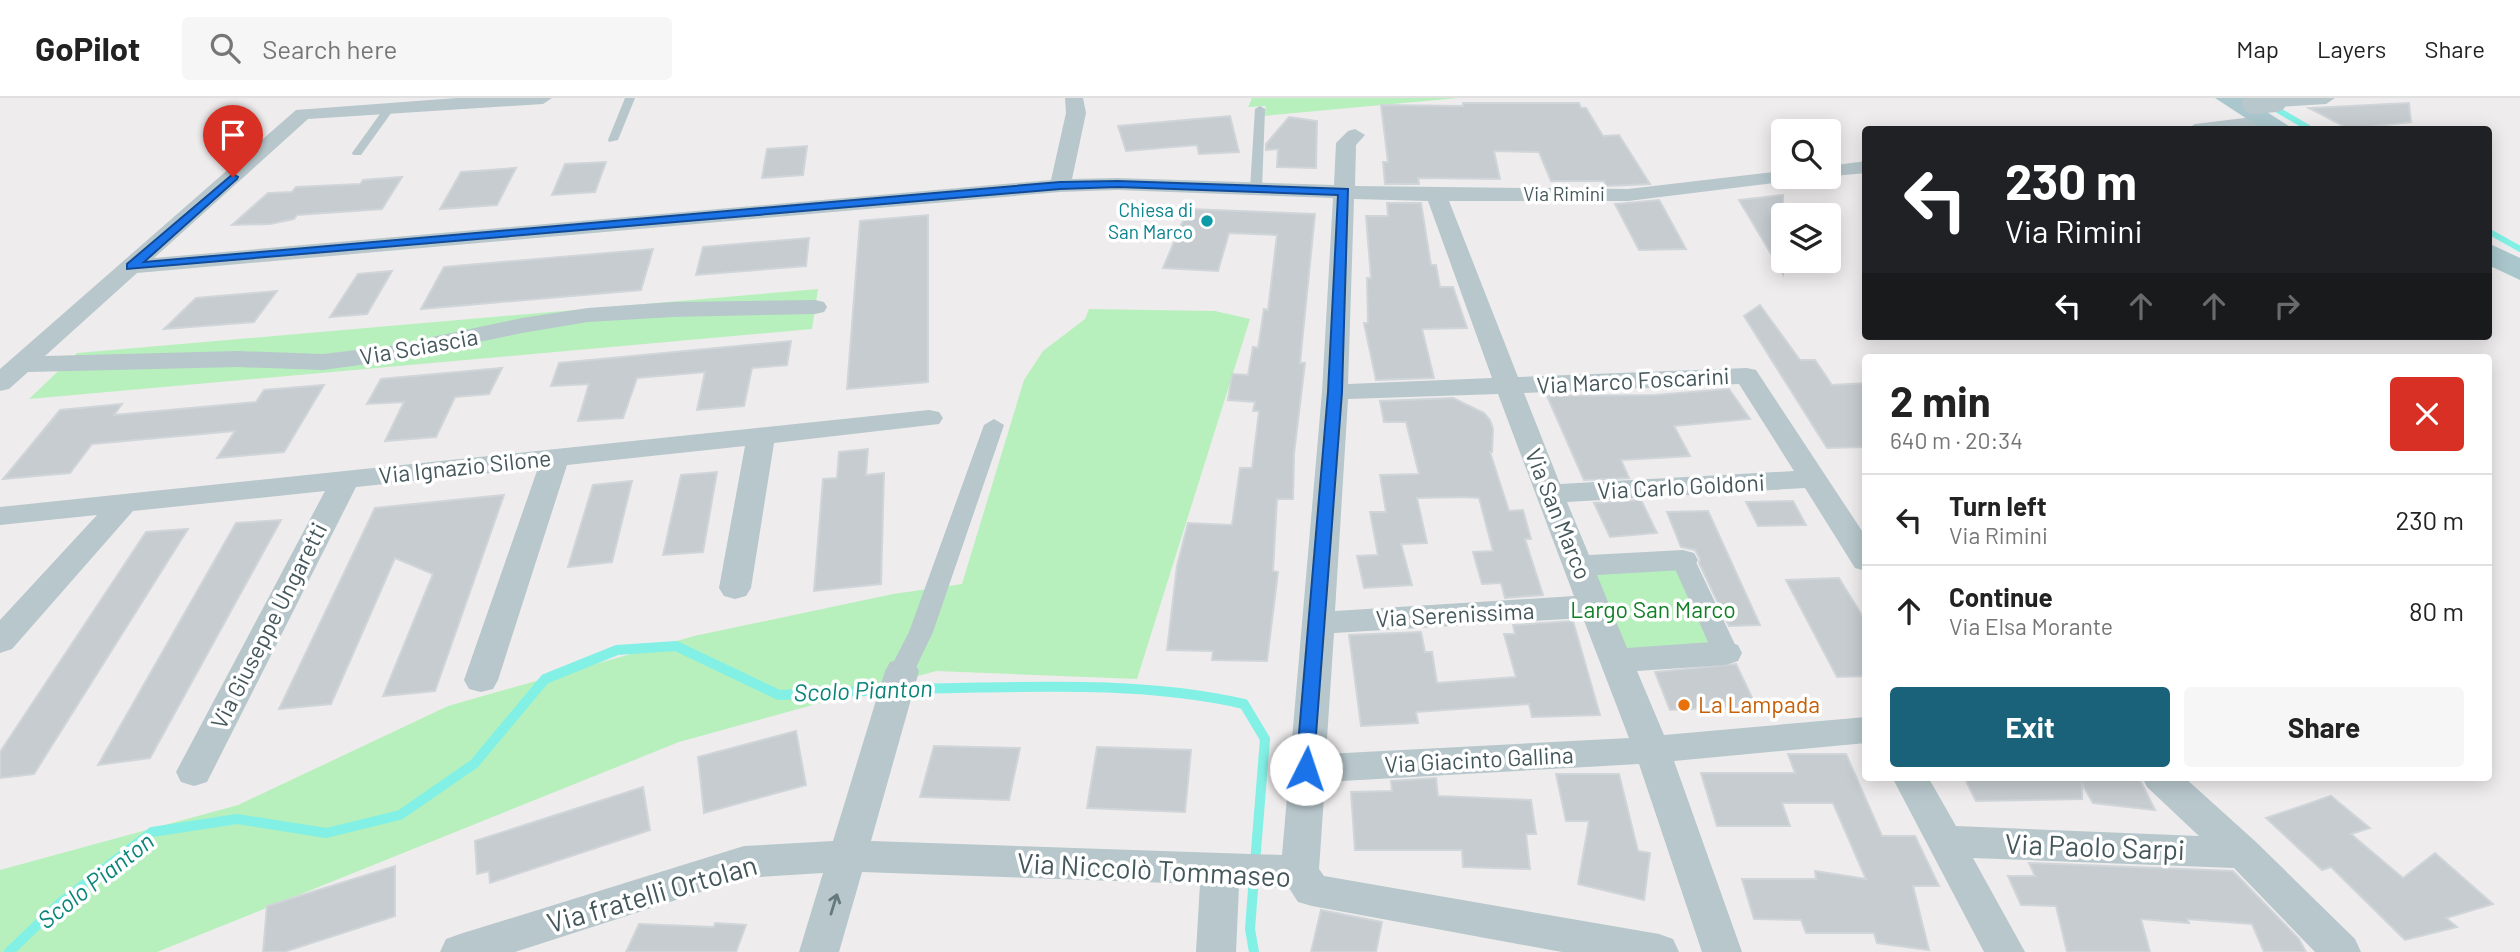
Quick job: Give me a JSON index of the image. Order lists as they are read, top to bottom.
{
  "streets": {
    "street": [
      "Via Rimini",
      "Via Sciascia",
      "Via Marco Foscarini",
      "Via Ignazio Silone",
      "Via Carlo Goldoni",
      "Via San Marco",
      "Via Serenissima",
      "Via Giuseppe Ungaretti",
      "Via Giacinto Gallina",
      "Via Paolo Sarpi",
      "Via Niccolò Tommaseo",
      "Via fratelli Ortolan"
    ]
  },
  "crossings": [
    ["Via Rimini", "Via San Marco"],
    ["Via Marco Foscarini", "Via Carlo Goldoni"],
    ["Via Marco Foscarini", "Via San Marco"],
    ["Via Ignazio Silone", "Via Giuseppe Ungaretti"],
    ["Via Carlo Goldoni", "Via San Marco"],
    ["Via San Marco", "Via Serenissima"],
    ["Via San Marco", "Via Giacinto Gallina"],
    ["Via Niccolò Tommaseo", "Via fratelli Ortolan"]
  ],
  "water": ["Scolo Pianton"],
  "parks": ["Largo San Marco"],
  "places": ["Chiesa di San Marco", "La Lampada"],
  "page": {
    "header": "GoPilot",
    "search": "Search here",
    "nav": ["Map", "Layers", "Share"],
    "turn": ["230 m", "Via Rimini"],
    "heading": ["2 min", "640 m · 20:34"],
    "list": [
      {
        "name": "Turn left",
        "note": "Via Rimini",
        "value": "230 m"
      },
      {
        "name": "Continue",
        "note": "Via Elsa Morante",
        "value": "80 m"
      }
    ],
    "buttons": ["Exit", "Share"]
  }
}
